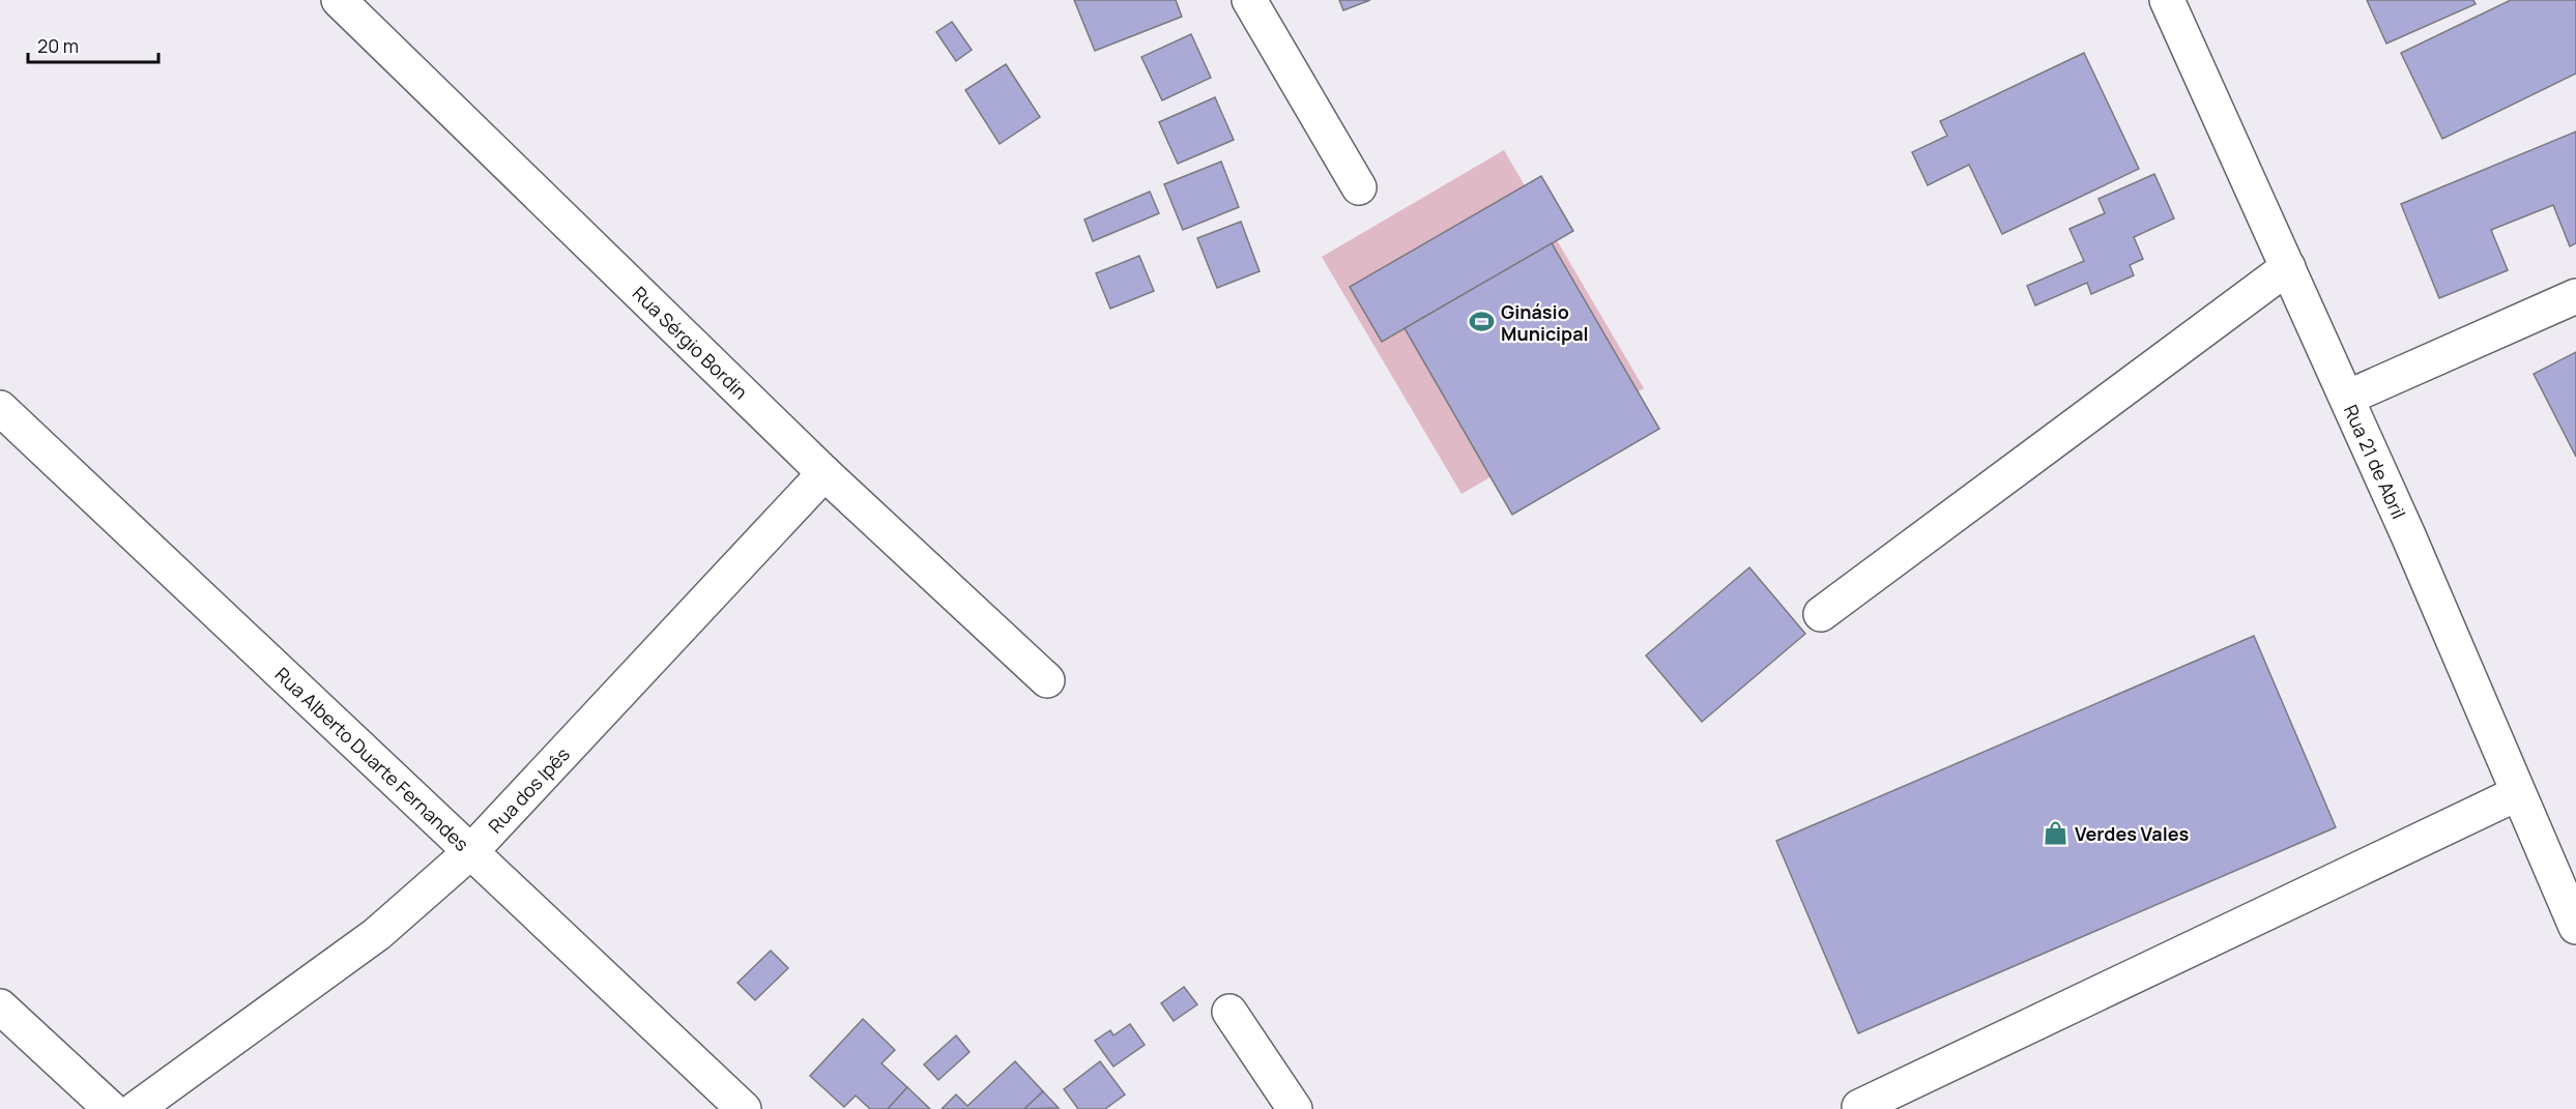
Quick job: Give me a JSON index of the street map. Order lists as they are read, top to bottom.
{
  "streets": {
    "street": [
      "Rua Sérgio Bordin",
      "Rua 21 de Abril",
      "Rua Alberto Duarte Fernandes",
      "Rua dos Ipês"
    ]
  },
  "crossings": [
    ["Rua Sérgio Bordin", "Rua dos Ipês"],
    ["Rua Alberto Duarte Fernandes", "Rua dos Ipês"]
  ],
  "places": {
    "sports": ["Ginásio Municipal"],
    "shop": ["Verdes Vales"]
  },
  "scale_bar": "20 m"
}
